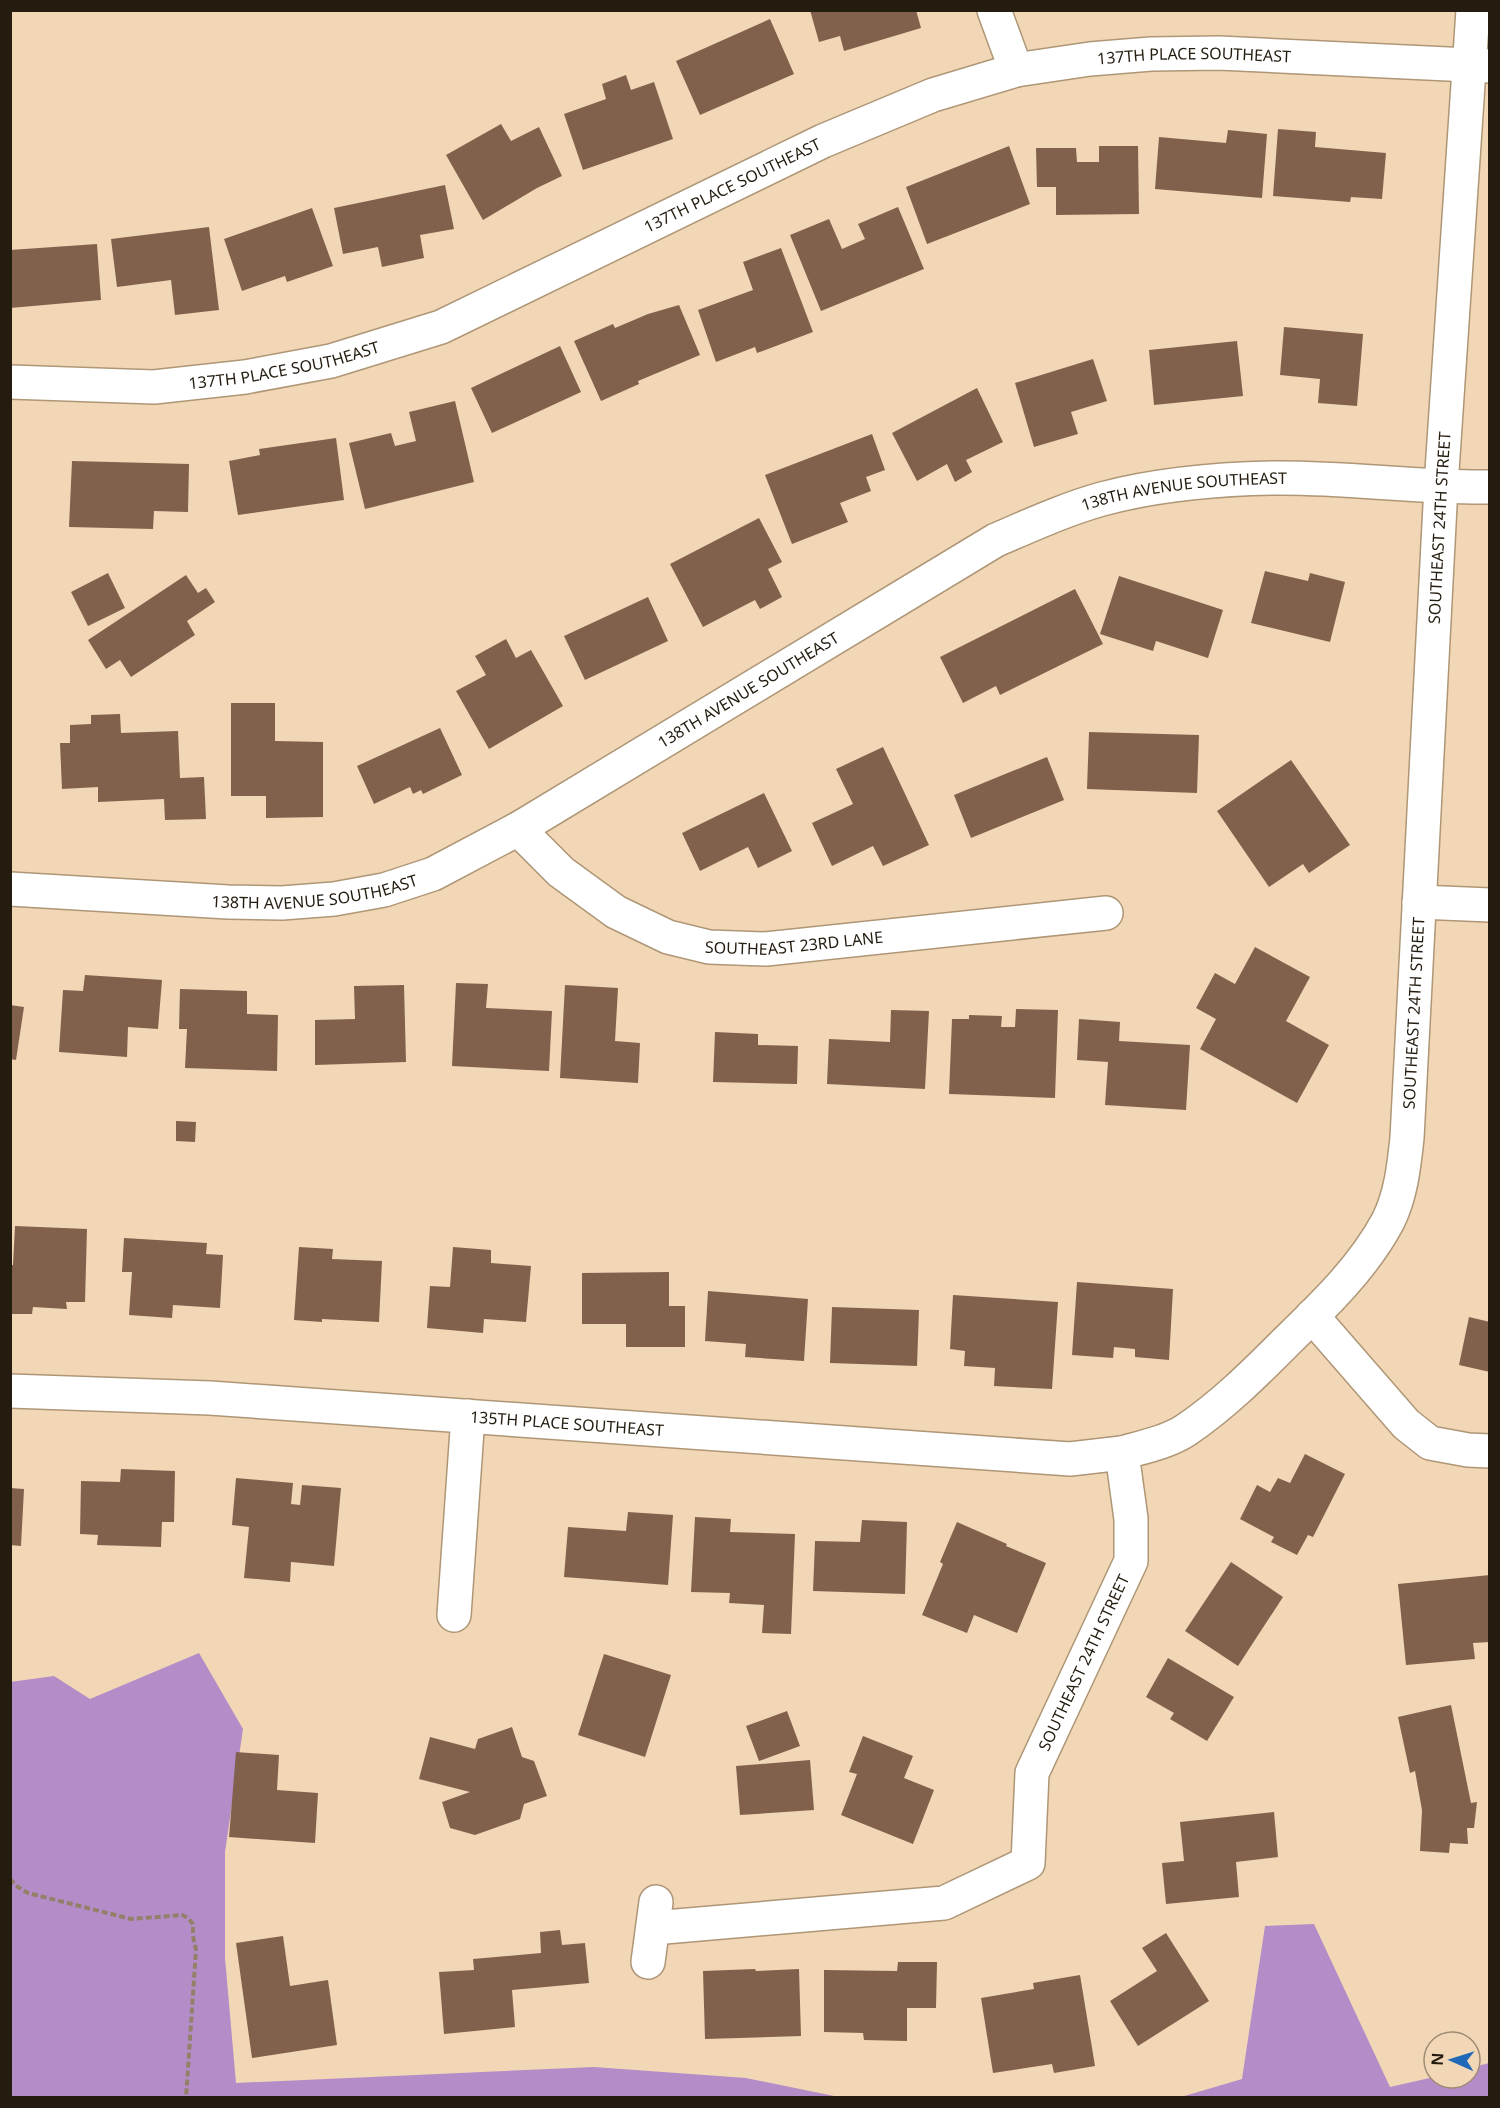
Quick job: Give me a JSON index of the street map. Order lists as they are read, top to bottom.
{
  "streets": {
    "street": [
      "137TH PLACE SOUTHEAST",
      "138TH AVENUE SOUTHEAST",
      "SOUTHEAST 24TH STREET",
      "SOUTHEAST 23RD LANE",
      "135TH PLACE SOUTHEAST"
    ]
  },
  "crossings": [
    ["137TH PLACE SOUTHEAST", "SOUTHEAST 24TH STREET"],
    ["138TH AVENUE SOUTHEAST", "SOUTHEAST 24TH STREET"],
    ["138TH AVENUE SOUTHEAST", "SOUTHEAST 23RD LANE"],
    ["SOUTHEAST 24TH STREET", "135TH PLACE SOUTHEAST"]
  ],
  "north": "left"
}
